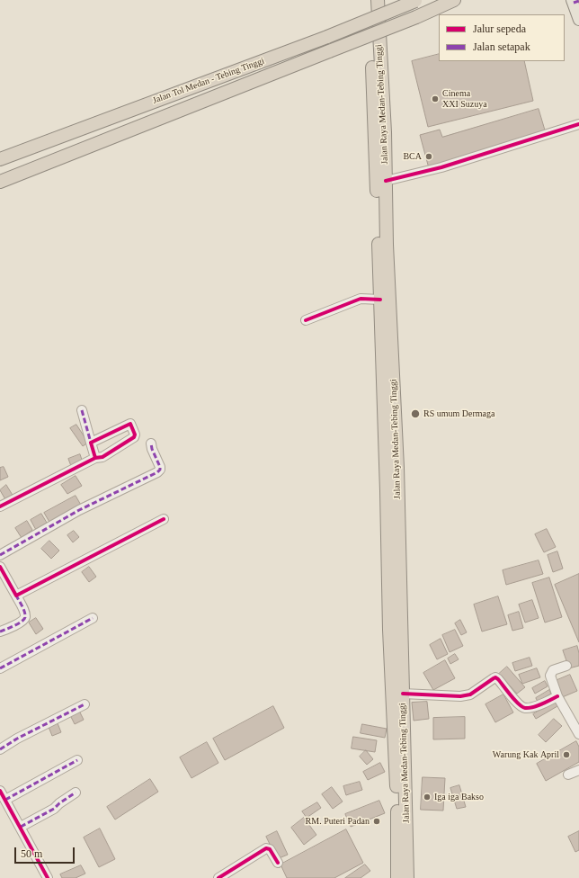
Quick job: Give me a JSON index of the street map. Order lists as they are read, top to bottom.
{
  "streets": {
    "highway": ["Jalan Tol Medan - Tebing Tinggi", "Jalan Raya Medan-Tebing Tinggi"]
  },
  "places": [
    "Cinema XXI Suzuya",
    "BCA",
    "RS umum Dermaga",
    "Warung Kak April",
    "Iga iga Bakso",
    "RM. Puteri Padan"
  ],
  "legend": ["Jalur sepeda", "Jalan setapak"],
  "scale_bar": "50 m"
}
